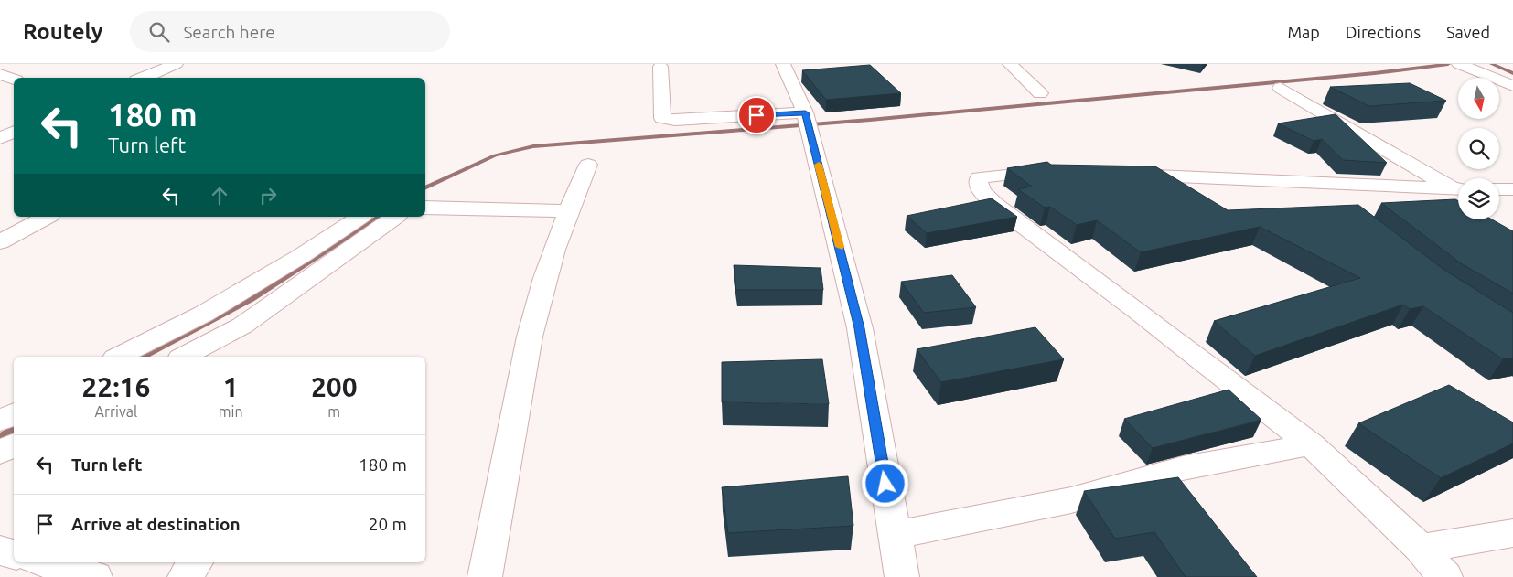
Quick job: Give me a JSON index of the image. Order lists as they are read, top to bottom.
{
  "north": "bottom",
  "page": {
    "header": "Routely",
    "search": "Search here",
    "nav": ["Map", "Directions", "Saved"],
    "turn": ["180 m", "Turn left"],
    "eta": [
      "22:16",
      "Arrival",
      "1",
      "min",
      "200",
      "m"
    ],
    "list": [
      {
        "name": "Turn left",
        "value": "180 m"
      },
      {
        "name": "Arrive at destination",
        "value": "20 m"
      }
    ]
  }
}
